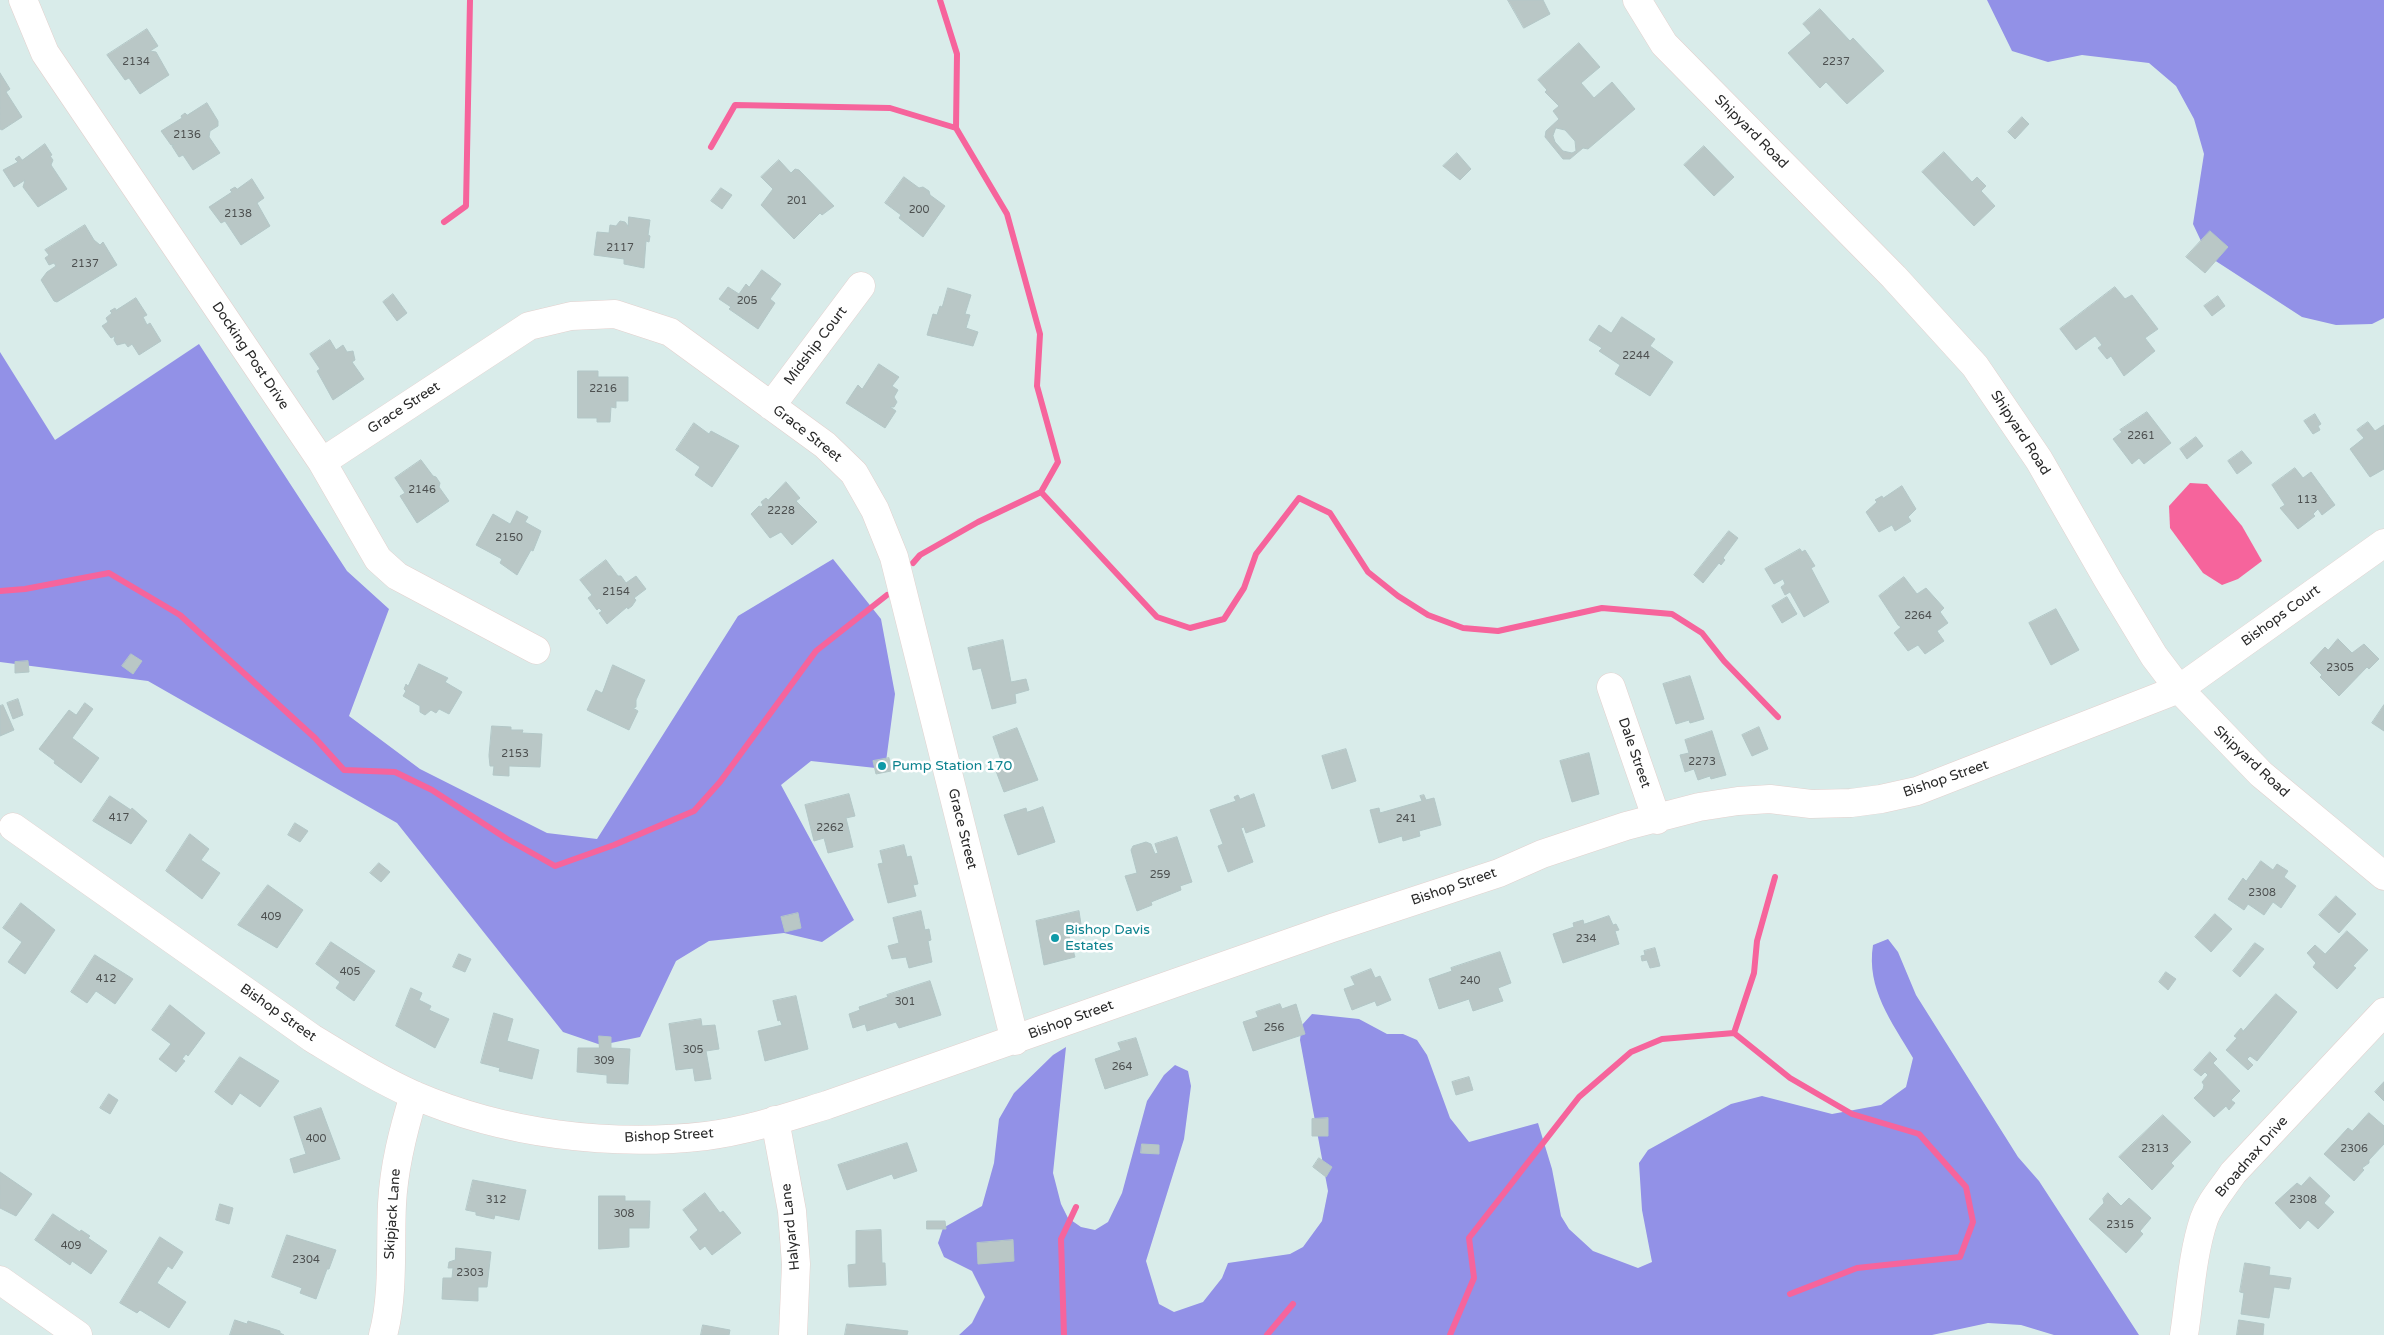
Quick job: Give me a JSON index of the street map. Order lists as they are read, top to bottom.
{
  "streets": {
    "street": [
      "Shipyard Road",
      "Midship Court",
      "Docking Post Drive",
      "Grace Street",
      "Bishops Court",
      "Dale Street",
      "Bishop Street",
      "Broadnax Drive",
      "Skipjack Lane",
      "Halyard Lane"
    ]
  },
  "crossings": [
    ["Shipyard Road", "Bishops Court"],
    ["Shipyard Road", "Bishop Street"],
    ["Midship Court", "Grace Street"],
    ["Docking Post Drive", "Grace Street"],
    ["Grace Street", "Bishop Street"],
    ["Bishops Court", "Bishop Street"],
    ["Dale Street", "Bishop Street"],
    ["Bishop Street", "Skipjack Lane"],
    ["Bishop Street", "Halyard Lane"]
  ],
  "places": ["Pump Station 170", "Bishop Davis Estates"],
  "house_numbers": [
    "2134",
    "2237",
    "2136",
    "201",
    "200",
    "2138",
    "2117",
    "2137",
    "205",
    "2244",
    "2216",
    "2261",
    "2146",
    "113",
    "2228",
    "2150",
    "2154",
    "2264",
    "2305",
    "2153",
    "2273",
    "417",
    "241",
    "2262",
    "259",
    "2308",
    "409",
    "234",
    "405",
    "412",
    "240",
    "301",
    "256",
    "305",
    "309",
    "264",
    "400",
    "2313",
    "2306",
    "312",
    "2308",
    "308",
    "2315",
    "409",
    "2304",
    "2303"
  ]
}
